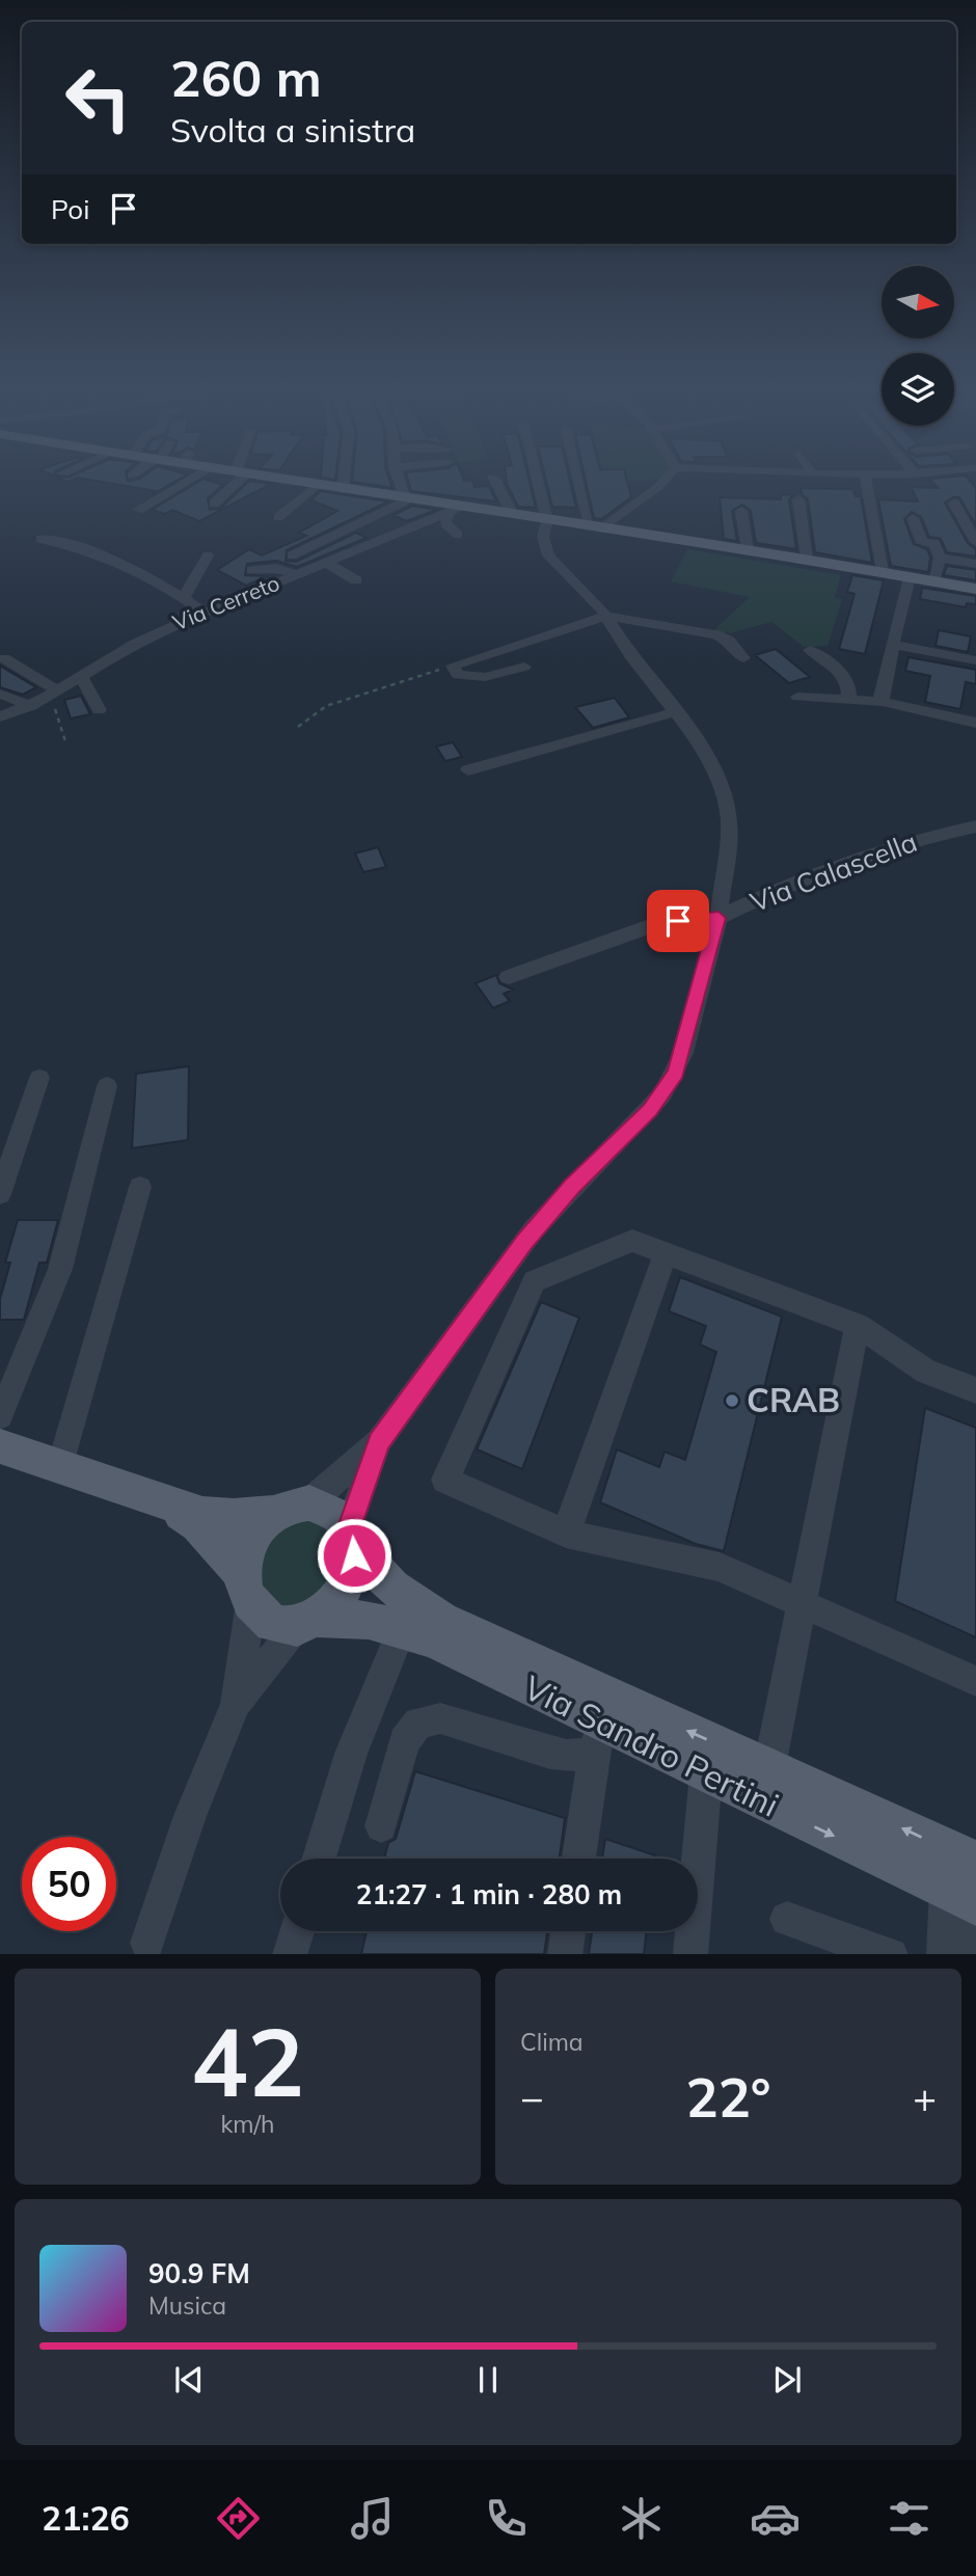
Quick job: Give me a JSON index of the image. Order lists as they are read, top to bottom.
{
  "streets": {
    "main road": ["Via Sandro Pertini"],
    "street": ["Via Cerreto", "Via Calascella"]
  },
  "crossings": [
    ["Via Calascella", "Via Sandro Pertini"]
  ],
  "places": ["CRAB"],
  "north": "right",
  "page": {
    "turn": ["260 m", "Svolta a sinistra"],
    "then": "Poi",
    "limit": "50",
    "trip": "21:27 · 1 min · 280 m",
    "tile": [
      ["42", "km/h"],
      "Clima"
    ],
    "heat": ["−", "22°", "+"],
    "song": ["90.9 FM", "Musica"],
    "tabs": "21:26"
  }
}
